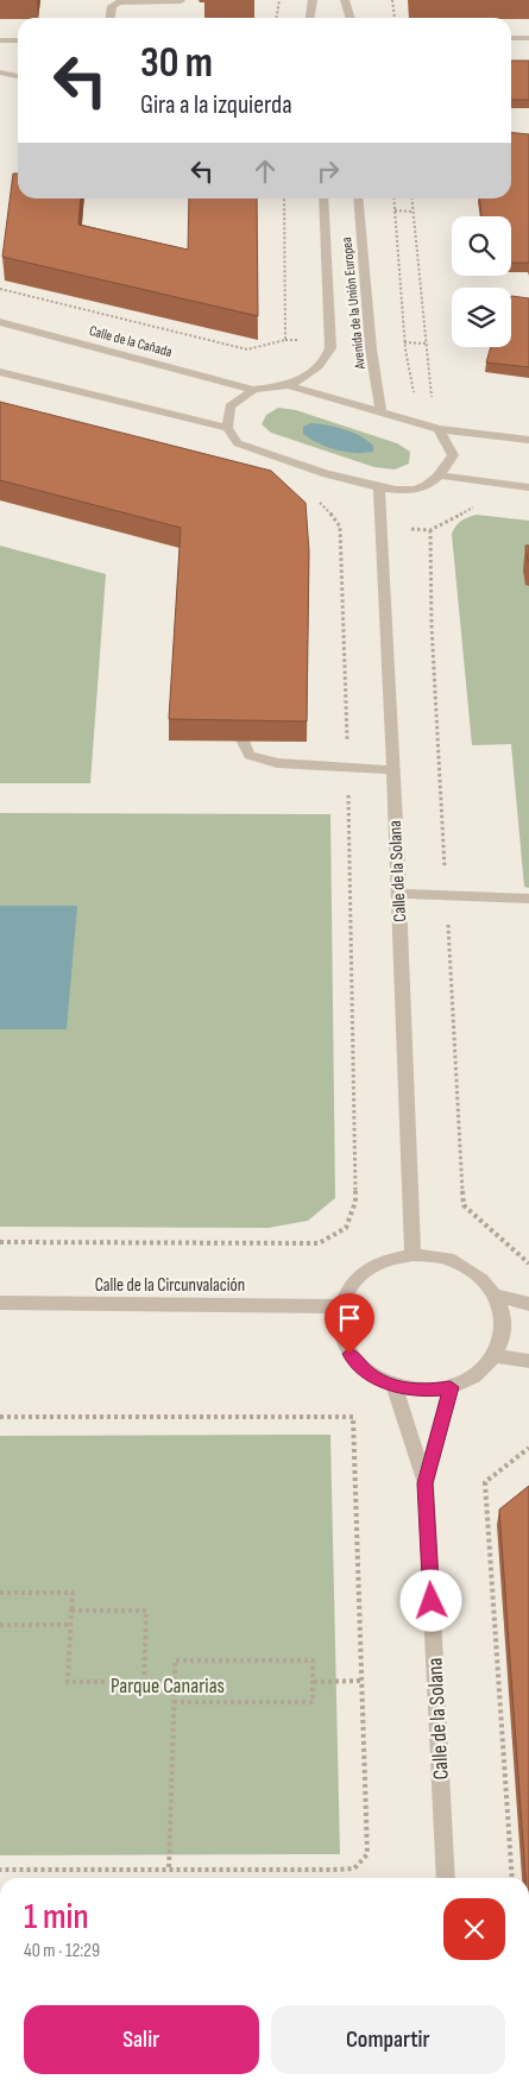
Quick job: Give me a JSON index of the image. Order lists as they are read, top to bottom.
{
  "streets": {
    "street": [
      "Avenida de la Unión Europea",
      "Calle de la Cañada",
      "Calle de la Solana",
      "Calle de la Circunvalación"
    ]
  },
  "crossings": [
    ["Calle de la Solana", "Calle de la Circunvalación"]
  ],
  "parks": ["Parque Canarias"],
  "page": {
    "turn": ["30 m", "Gira a la izquierda"],
    "heading": ["1 min", "40 m · 12:29"],
    "buttons": ["Salir", "Compartir"]
  }
}
